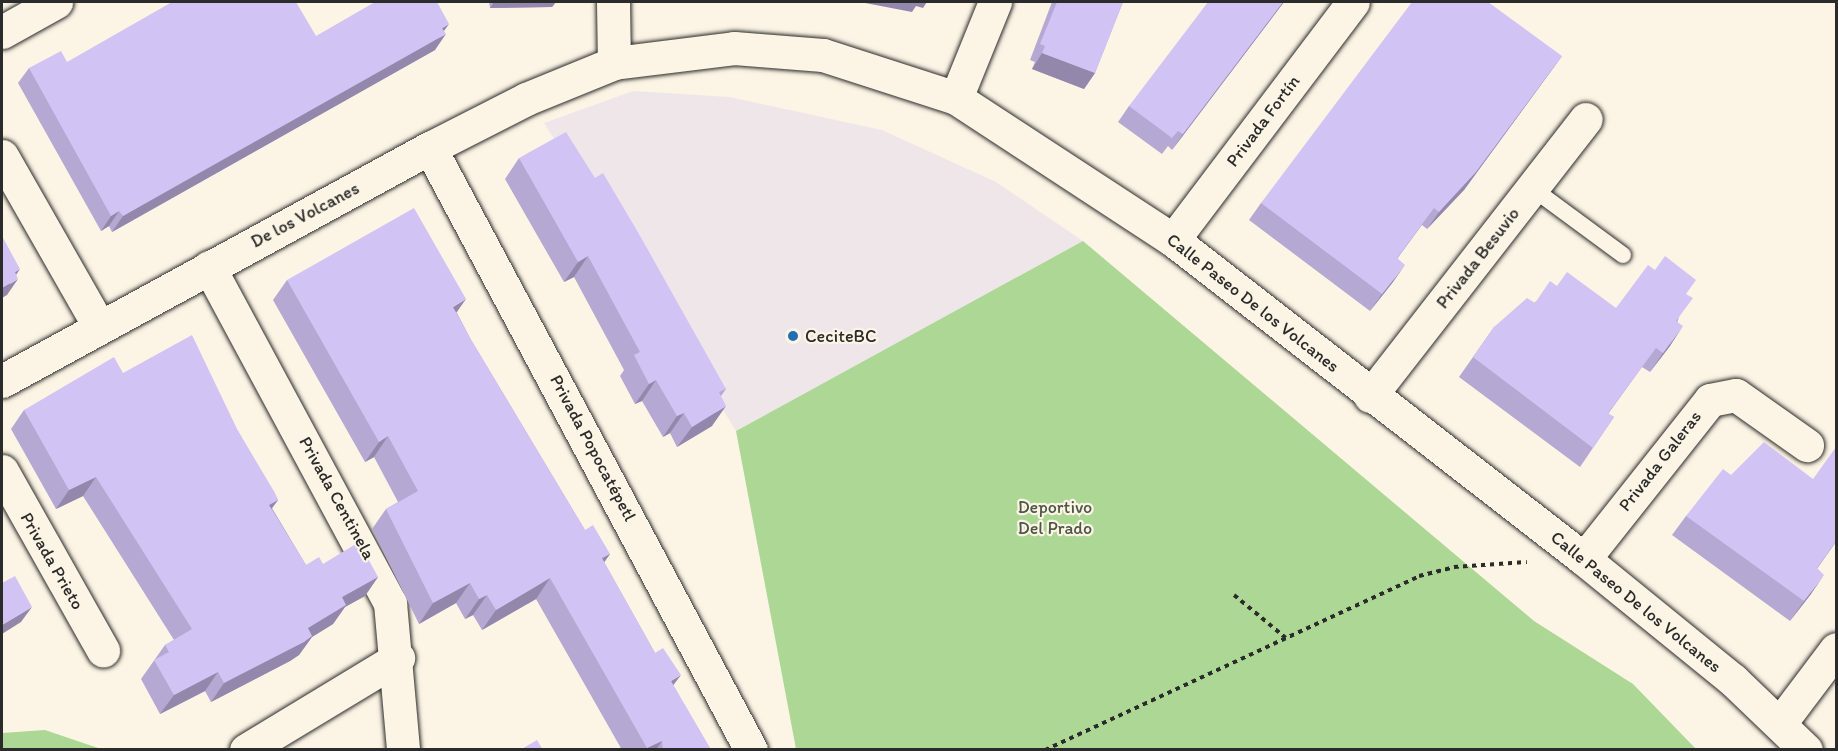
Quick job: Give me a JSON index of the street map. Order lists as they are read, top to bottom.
{
  "streets": {
    "street": [
      "Privada Fortín",
      "De los Volcanes",
      "Privada Besuvio",
      "Calle Paseo De los Volcanes",
      "Privada Popocatépetl",
      "Privada Galeras",
      "Privada Centinela",
      "Privada Prieto"
    ]
  },
  "crossings": [
    ["Privada Fortín", "Calle Paseo De los Volcanes"],
    ["De los Volcanes", "Calle Paseo De los Volcanes"],
    ["De los Volcanes", "Privada Popocatépetl"],
    ["De los Volcanes", "Privada Centinela"],
    ["Privada Besuvio", "Calle Paseo De los Volcanes"],
    ["Calle Paseo De los Volcanes", "Privada Galeras"]
  ],
  "parks": ["Deportivo Del Prado"],
  "places": ["CeciteBC"]
}
